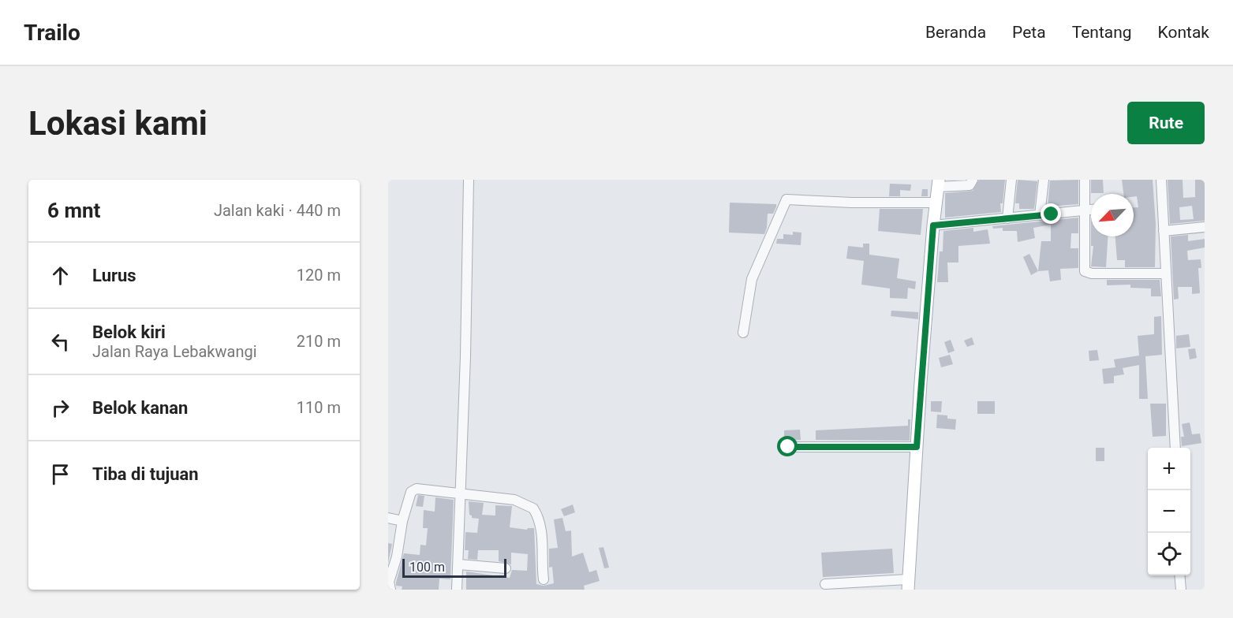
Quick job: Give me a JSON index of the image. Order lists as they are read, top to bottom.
{
  "scale_bar": "100 m",
  "north": "bottom left",
  "page": {
    "header": "Trailo",
    "nav": [
      "Beranda",
      "Peta",
      "Tentang",
      "Kontak"
    ],
    "buttons": "Rute",
    "title": "Lokasi kami",
    "heading": ["6 mnt", "Jalan kaki · 440 m"],
    "list": [
      ["Lurus", "120 m"],
      ["Belok kiri", "Jalan Raya Lebakwangi", "210 m"],
      ["Belok kanan", "110 m"],
      "Tiba di tujuan"
    ],
    "map_buttons": ["+", "−"],
    "scale": "100 m"
  }
}
